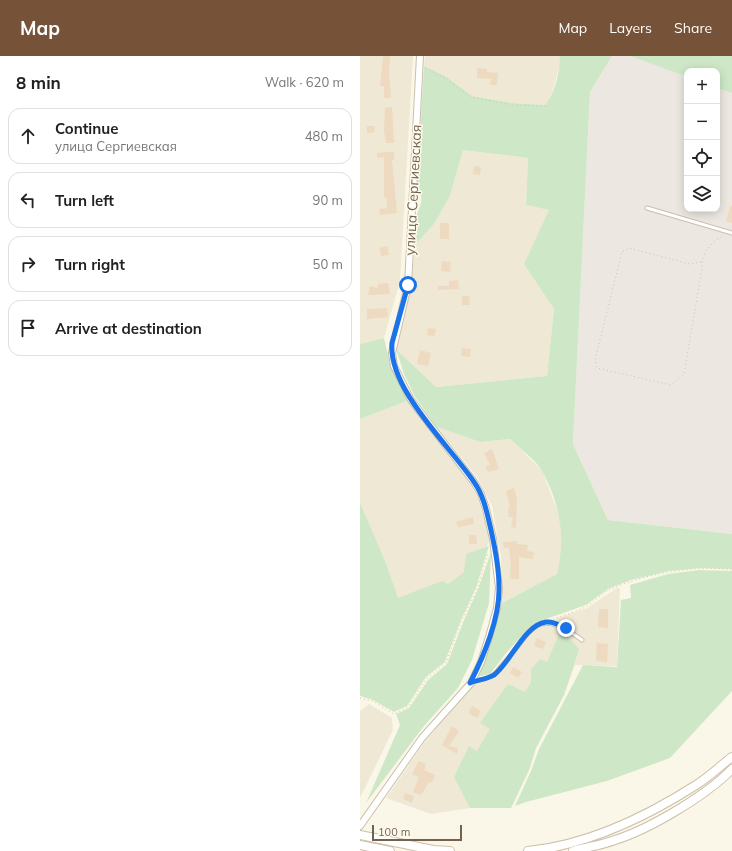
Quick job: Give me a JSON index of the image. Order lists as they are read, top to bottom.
{
  "streets": {
    "street": ["улица Сергиевская"]
  },
  "scale_bar": "100 m",
  "page": {
    "header": "Map",
    "nav": ["Map", "Layers", "Share"],
    "heading": ["8 min", "Walk · 620 m"],
    "map_buttons": ["+", "−"],
    "list": [
      ["Continue", "улица Сергиевская", "480 m"],
      ["Turn left", "90 m"],
      ["Turn right", "50 m"],
      "Arrive at destination"
    ],
    "scale": "100 m"
  }
}
